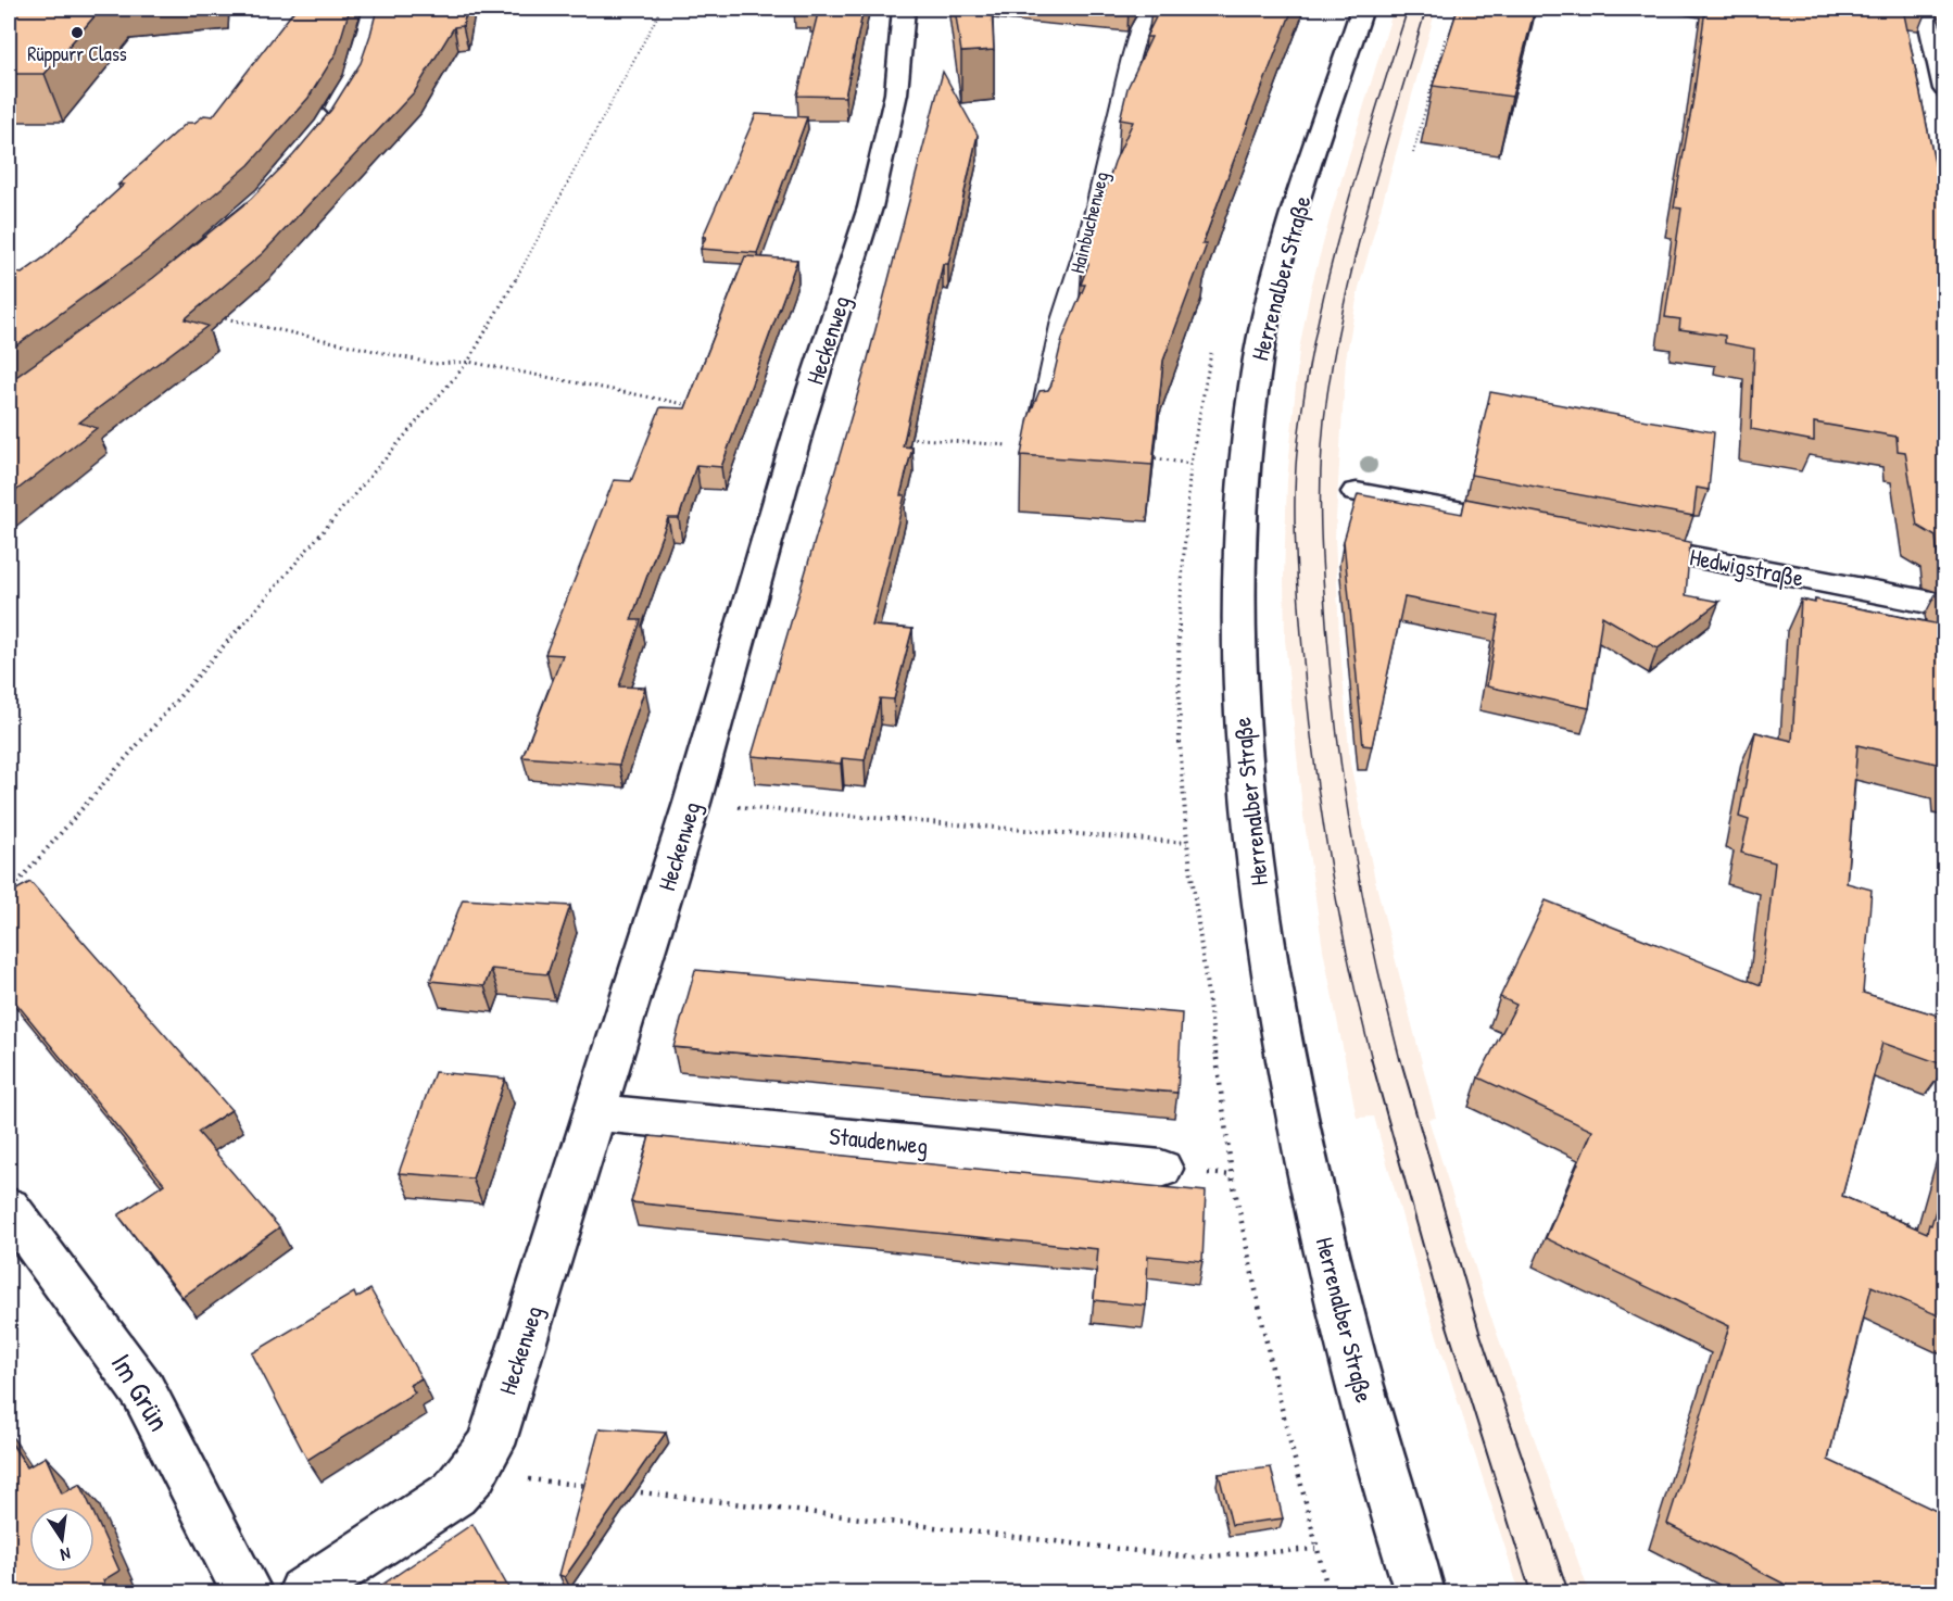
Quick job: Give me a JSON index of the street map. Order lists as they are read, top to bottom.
{
  "streets": {
    "street": [
      "Herrenalber Straße",
      "Heckenweg",
      "Hedwigstraße",
      "Staudenweg",
      "Im Grün"
    ],
    "lane": ["Hainbuchenweg"]
  },
  "crossings": [
    ["Heckenweg", "Staudenweg"]
  ],
  "places": ["Rüppurr Class"],
  "north": "bottom"
}
